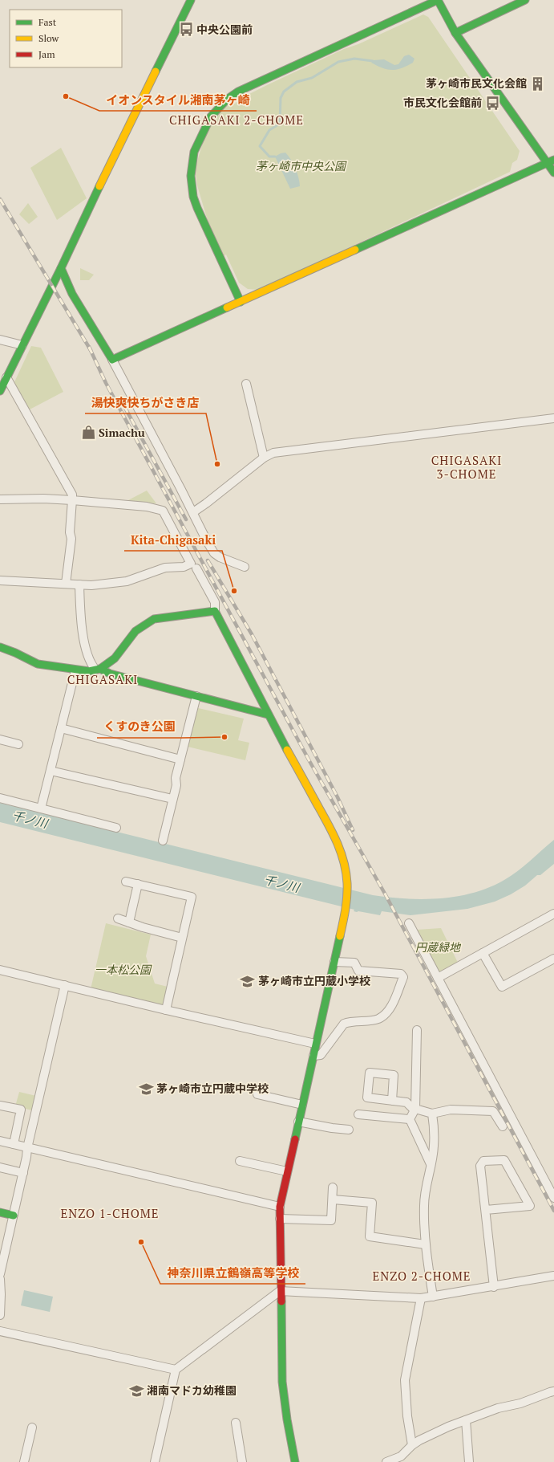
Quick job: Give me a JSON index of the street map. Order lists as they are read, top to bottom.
{
  "districts": [
    "CHIGASAKI 2-CHOME",
    "CHIGASAKI 3-CHOME",
    "CHIGASAKI",
    "ENZO 1-CHOME",
    "ENZO 2-CHOME"
  ],
  "water": ["千ノ川"],
  "parks": ["茅ヶ崎市中央公園", "円蔵緑地", "一本松公園"],
  "places": {
    "bus stop": ["中央公園前", "市民文化会館前"],
    "building": ["茅ヶ崎市民文化会館"],
    "other": [
      "イオンスタイル湘南茅ヶ崎",
      "湯快爽快ちがさき店",
      "Kita-Chigasaki",
      "くすのき公園",
      "神奈川県立鶴嶺高等学校"
    ],
    "shop": ["Simachu"],
    "school or university": ["茅ヶ崎市立円蔵小学校", "茅ヶ崎市立円蔵中学校", "湘南マドカ幼稚園"]
  },
  "legend": ["Fast", "Slow", "Jam"]
}
